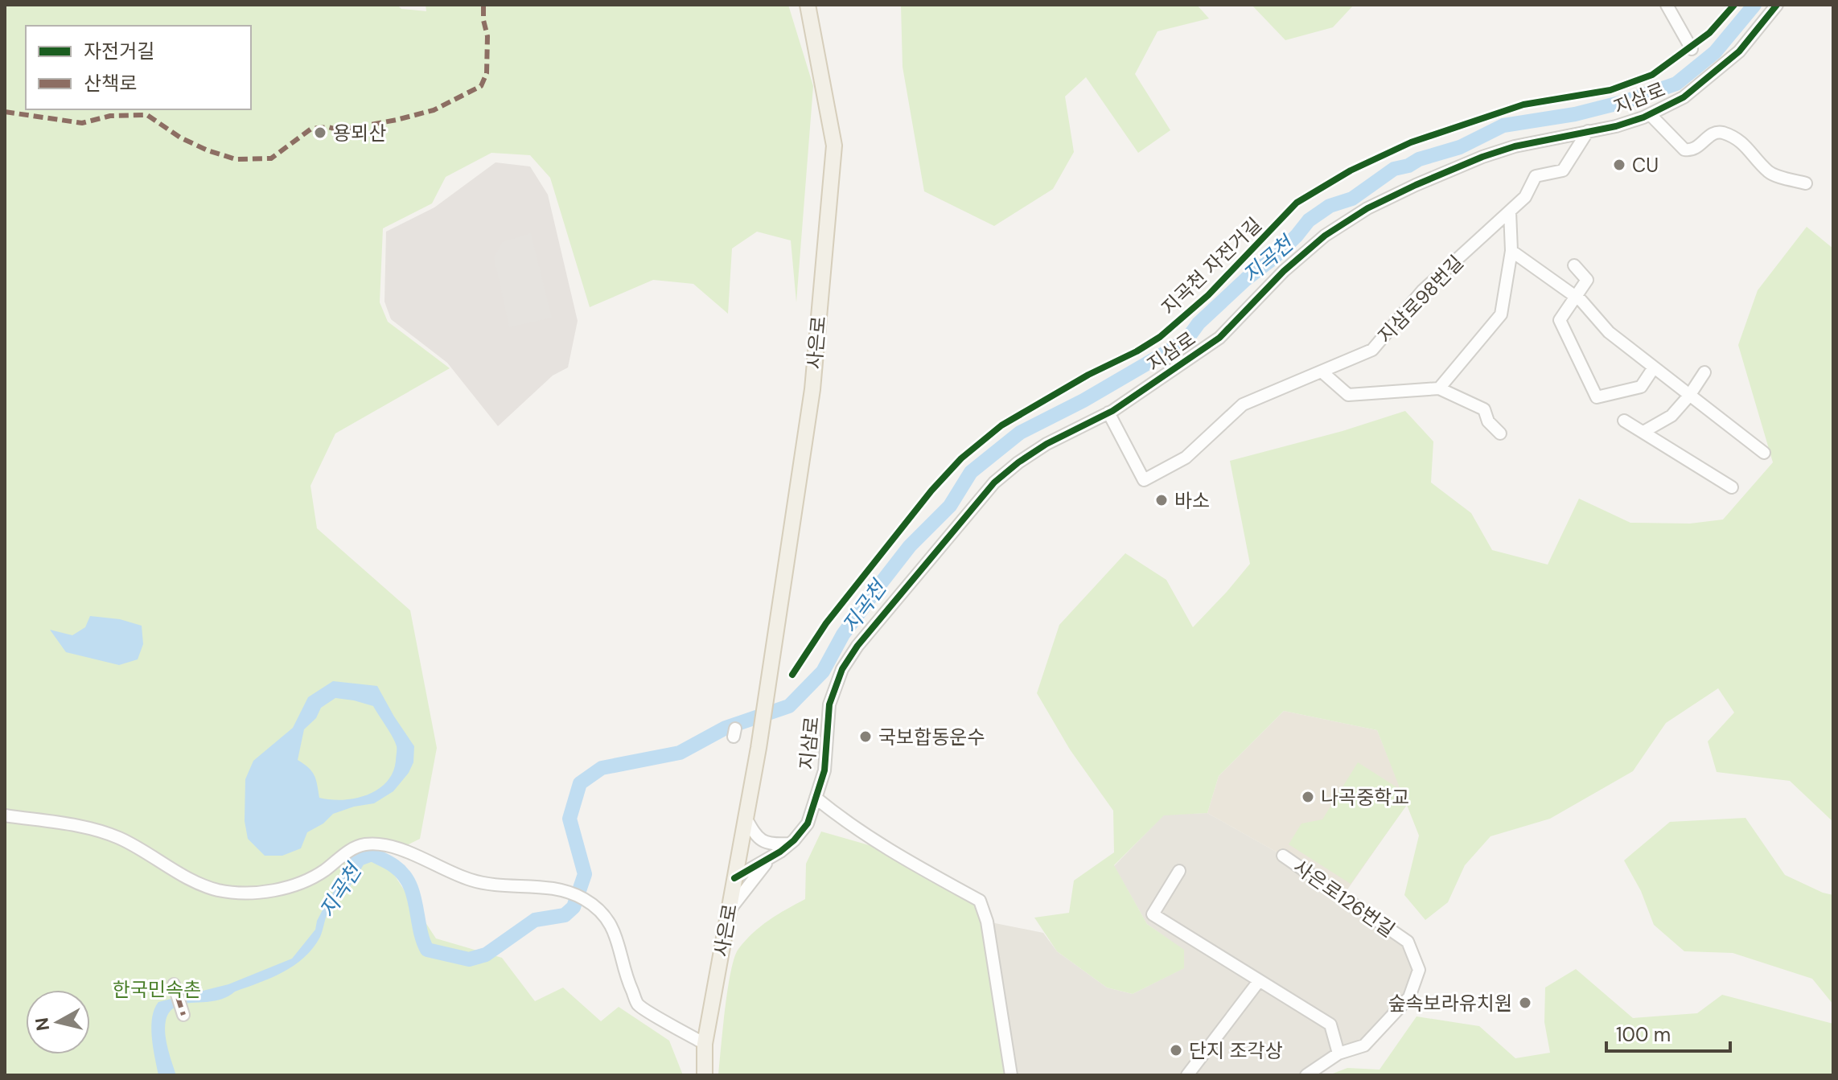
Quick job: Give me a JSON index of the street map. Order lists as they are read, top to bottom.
{
  "streets": {
    "main road": ["사은로"],
    "street": ["지삼로", "지삼로98번길", "사은로126번길"],
    "cycle path": ["지곡천 자전거길"]
  },
  "crossings": [
    ["지삼로", "지삼로98번길"],
    ["지삼로", "사은로"]
  ],
  "water": ["지곡천"],
  "parks": ["한국민속촌"],
  "places": [
    "용뫼산",
    "CU",
    "바소",
    "국보합동운수",
    "나곡중학교",
    "숲속보라유치원",
    "단지 조각상"
  ],
  "legend": ["자전거길", "산책로"],
  "scale_bar": "100 m",
  "north": "left"
}
